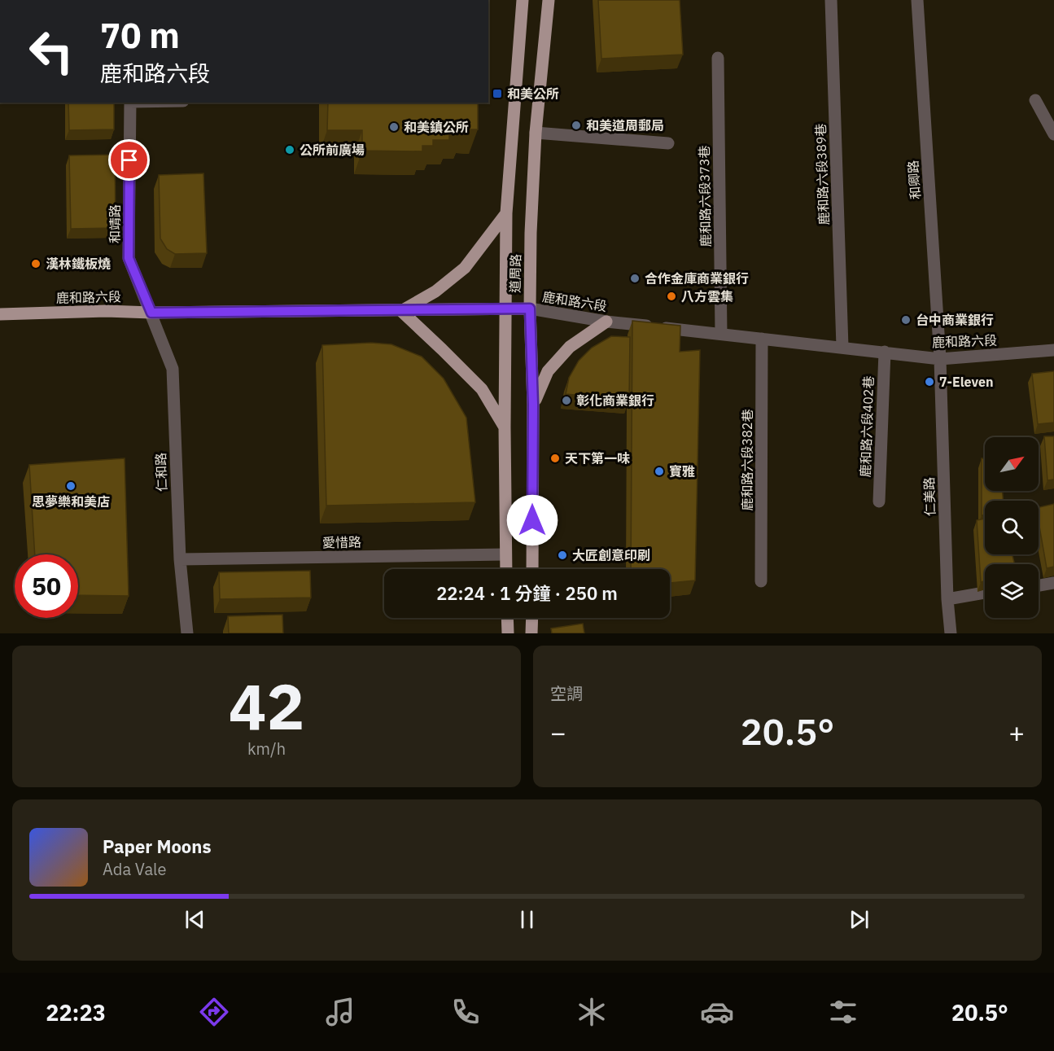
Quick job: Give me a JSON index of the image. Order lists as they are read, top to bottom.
{
  "streets": {
    "main road": ["道周路", "鹿和路六段"],
    "street": [
      "鹿和路六段389巷",
      "和卿路",
      "鹿和路六段373巷",
      "和靖路",
      "鹿和路六段402巷",
      "鹿和路六段382巷",
      "仁和路",
      "仁美路",
      "愛惜路"
    ]
  },
  "crossings": [
    ["鹿和路六段389巷", "鹿和路六段"],
    ["和卿路", "鹿和路六段"],
    ["和卿路", "仁美路"],
    ["鹿和路六段373巷", "鹿和路六段"],
    ["和靖路", "鹿和路六段"],
    ["和靖路", "仁和路"],
    ["道周路", "鹿和路六段"],
    ["道周路", "愛惜路"],
    ["鹿和路六段", "鹿和路六段402巷"],
    ["鹿和路六段", "鹿和路六段382巷"],
    ["鹿和路六段", "仁和路"],
    ["鹿和路六段", "仁美路"],
    ["仁和路", "愛惜路"]
  ],
  "places": {
    "transit": ["和美公所"],
    "other": [
      "和美道周郵局",
      "和美鎮公所",
      "公所前廣場",
      "漢林鐵板燒",
      "合作金庫商業銀行",
      "八方雲集",
      "台中商業銀行",
      "7-Eleven",
      "彰化商業銀行",
      "天下第一味",
      "寶雅",
      "思夢樂和美店",
      "大匠創意印刷"
    ]
  },
  "north": "top right",
  "page": {
    "turn": ["70 m", "鹿和路六段"],
    "limit": "50",
    "trip": "22:24 · 1 分鐘 · 250 m",
    "tile": [
      ["42", "km/h"],
      "空調"
    ],
    "heat": ["−", "20.5°", "+"],
    "song": ["Paper Moons", "Ada Vale"],
    "tabs": ["22:23", "20.5°"]
  }
}
